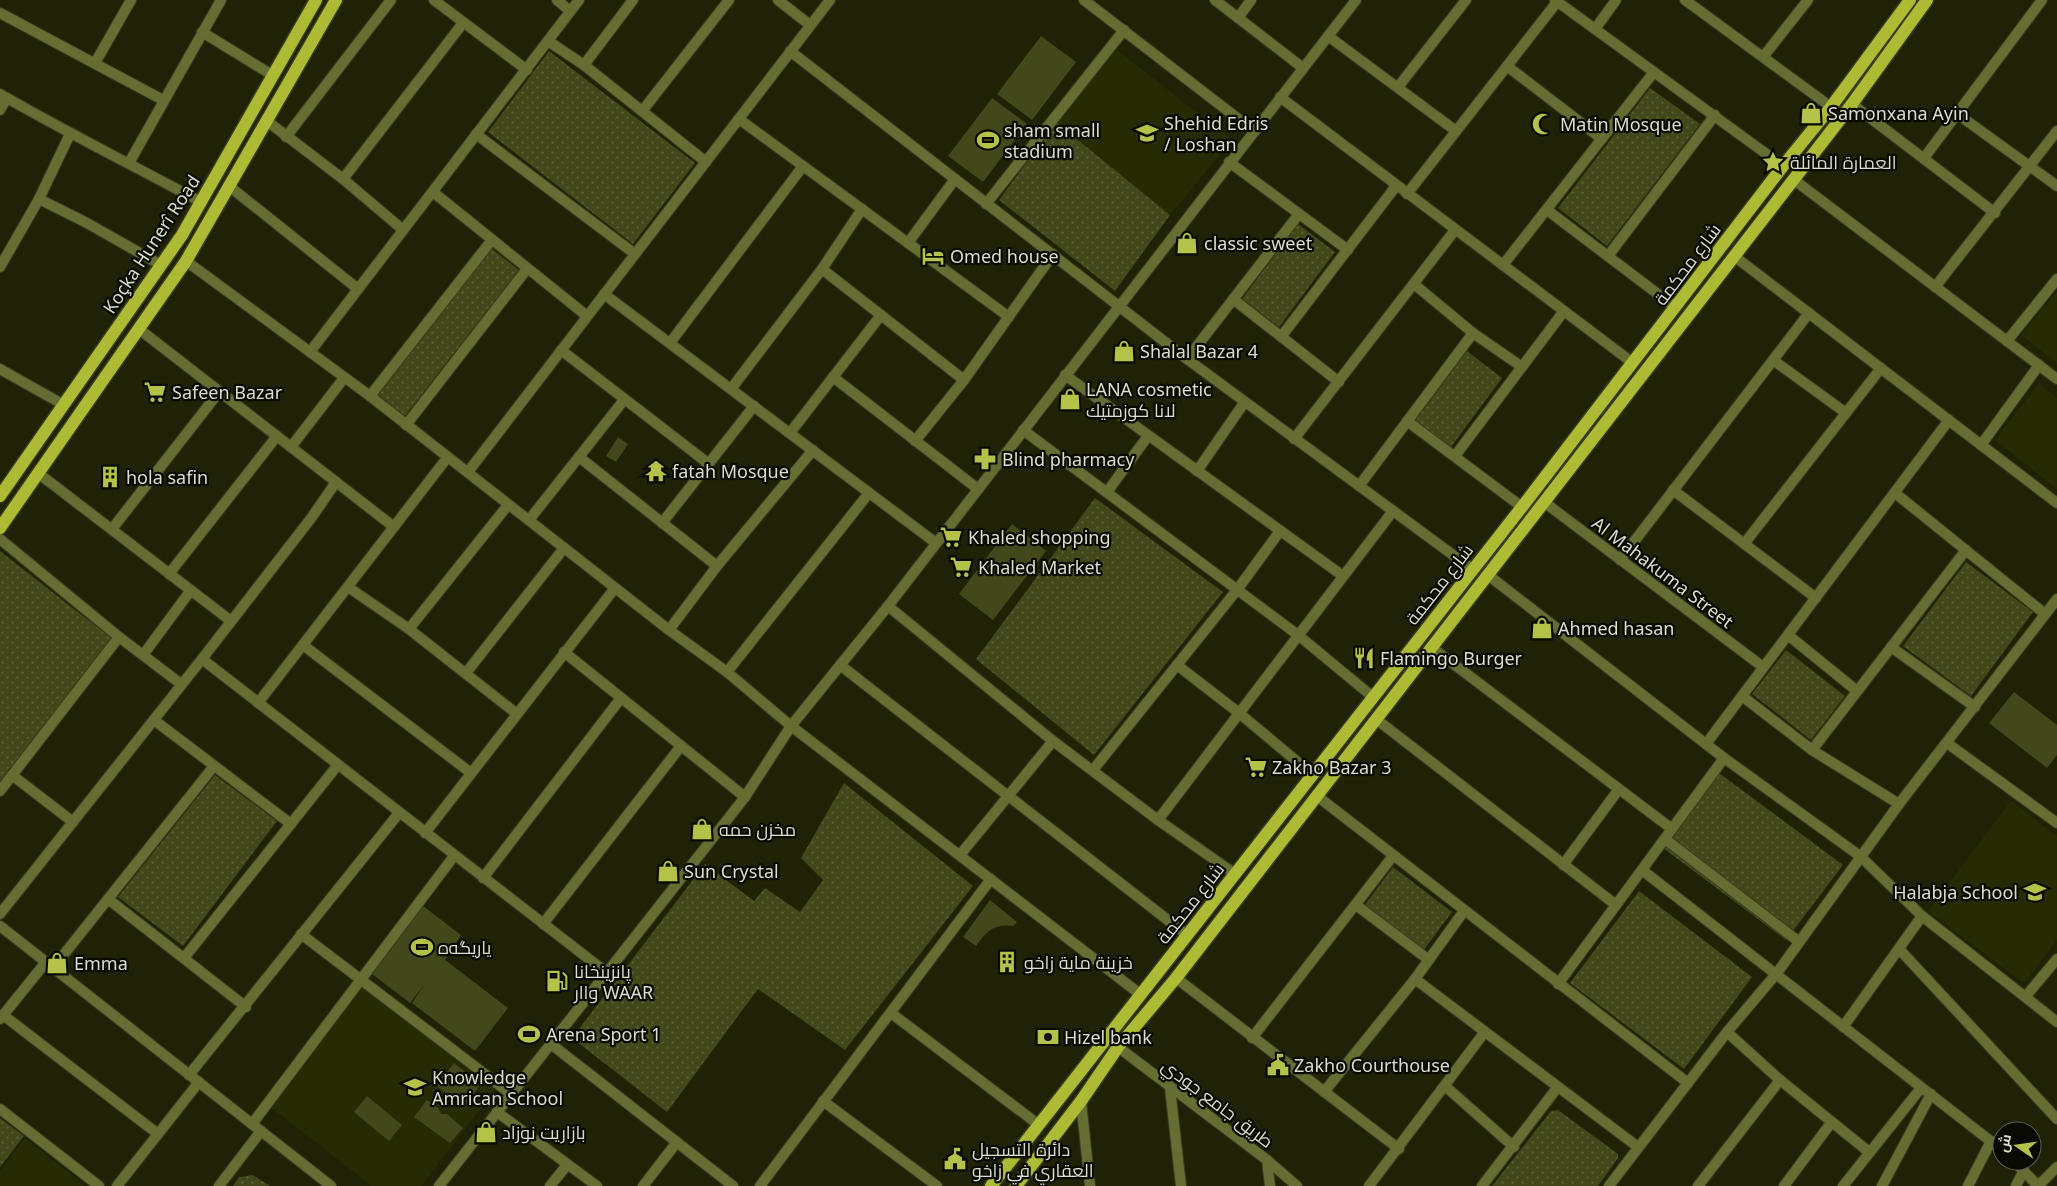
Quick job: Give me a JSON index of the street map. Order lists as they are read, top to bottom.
{
  "streets": {
    "main road": ["Koçka Hunerî Road", "شارع محكمة"],
    "street": ["Al Mahakuma Street", "طريق جامع جودي"]
  },
  "crossings": [
    ["شارع محكمة", "Al Mahakuma Street"],
    ["شارع محكمة", "طريق جامع جودي"]
  ],
  "places": {
    "shop": [
      "Samonxana Ayin",
      "classic sweet",
      "Shalal Bazar 4",
      "LANA cosmetic لانا کوزمتیك",
      "Ahmed hasan",
      "مخزن حمه",
      "Sun Crystal",
      "Emma",
      "بازاريت نوزاد"
    ],
    "mosque": ["Matin Mosque"],
    "school or university": ["Shehid Edris / Loshan", "Halabja School", "Knowledge Amrican School"],
    "sports": ["sham small stadium", "یاریگه‌ه", "Arena Sport 1"],
    "place": ["العمارة المائلة"],
    "hotel": ["Omed house"],
    "supermarket": [
      "Safeen Bazar",
      "Khaled shopping",
      "Khaled Market",
      "Zakho Bazar 3"
    ],
    "pharmacy": ["Blind pharmacy"],
    "temple": ["fatah Mosque"],
    "building": ["hola safin", "خزينة ماية زاخو"],
    "restaurant": ["Flamingo Burger"],
    "fuel station": ["پانزینخانا واار WAAR"],
    "bank": ["Hizel bank"],
    "public building": ["Zakho Courthouse", "دائرة التسجيل العقاري في زاخو"]
  },
  "north": "left"
}
